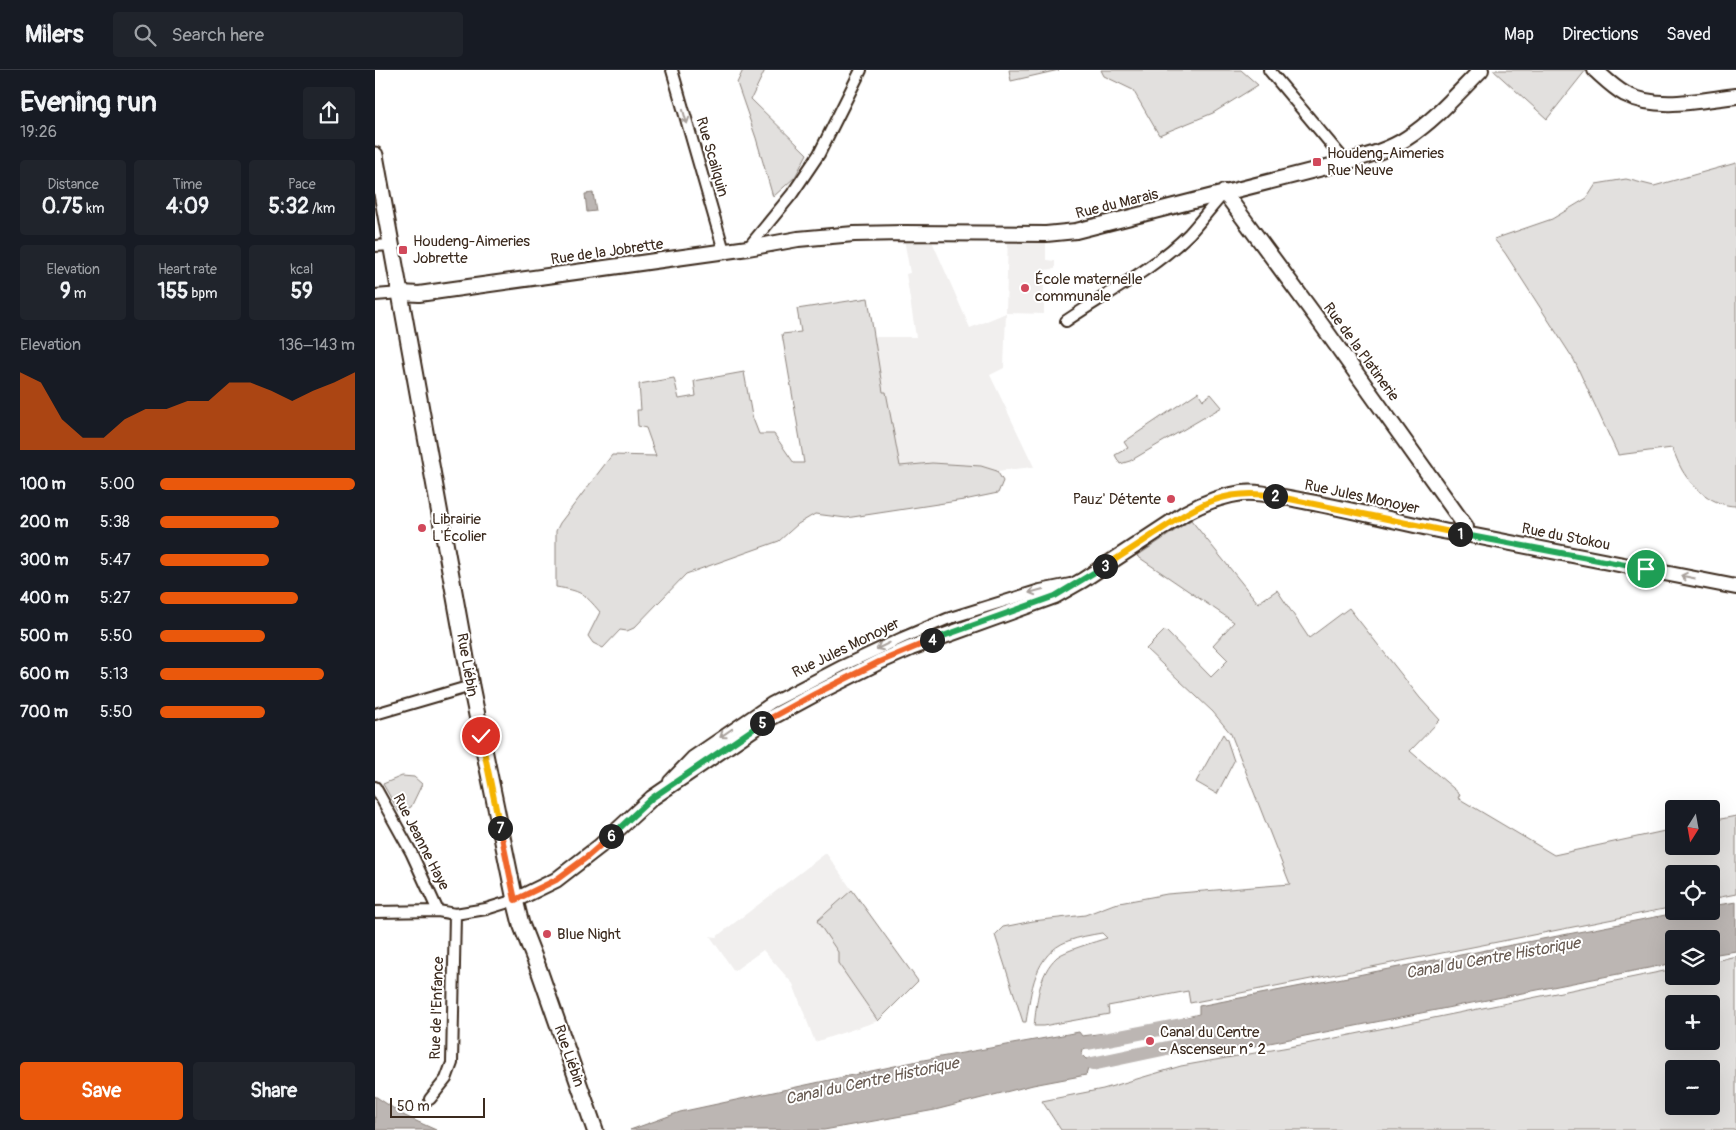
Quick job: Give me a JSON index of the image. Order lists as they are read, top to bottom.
{
  "streets": {
    "main road": ["Rue Liébin"],
    "street": [
      "Rue Scailquin",
      "Rue du Marais",
      "Rue de la Jobrette",
      "Rue de la Platinerie",
      "Rue Jules Monoyer",
      "Rue du Stokou",
      "Rue Jeanne Haye",
      "Rue de l'Enfance"
    ]
  },
  "crossings": [
    ["Rue Scailquin", "Rue du Marais"],
    ["Rue Scailquin", "Rue de la Jobrette"],
    ["Rue du Marais", "Rue de la Jobrette"],
    ["Rue du Marais", "Rue de la Platinerie"],
    ["Rue de la Jobrette", "Rue Liébin"],
    ["Rue de la Platinerie", "Rue du Stokou"],
    ["Rue Jules Monoyer", "Rue du Stokou"],
    ["Rue Jules Monoyer", "Rue Liébin"]
  ],
  "one_way": ["Rue Scailquin", "Rue du Stokou"],
  "water": ["Canal du Centre Historique"],
  "places": {
    "transit": ["Houdeng-Aimeries Rue Neuve", "Houdeng-Aimeries Jobrette"],
    "other": [
      "École maternelle communale",
      "Pauz' Détente",
      "Librairie L'Écolier",
      "Blue Night",
      "Canal du Centre - Ascenseur n° 2"
    ]
  },
  "scale_bar": "50 m",
  "north": "bottom",
  "page": {
    "header": "Milers",
    "search": "Search here",
    "nav": ["Map", "Directions", "Saved"],
    "heading": ["Evening run", "19:26"],
    "stats": [
      ["Distance", "0.75 km"],
      ["Time", "4:09"],
      ["Pace", "5:32 /km"],
      ["Elevation", "9 m"],
      ["Heart rate", "155 bpm"],
      ["kcal", "59"]
    ],
    "chart": ["Elevation", "136–143 m"],
    "list": [
      {
        "name": "100 m",
        "note": "5:00"
      },
      {
        "name": "200 m",
        "note": "5:38"
      },
      {
        "name": "300 m",
        "note": "5:47"
      },
      {
        "name": "400 m",
        "note": "5:27"
      },
      {
        "name": "500 m",
        "note": "5:50"
      },
      {
        "name": "600 m",
        "note": "5:13"
      },
      {
        "name": "700 m",
        "note": "5:50"
      }
    ],
    "pins": [
      "2",
      "1",
      "3",
      "4",
      "5",
      "7",
      "6"
    ],
    "map_buttons": ["+", "−"],
    "buttons": ["Save", "Share"],
    "scale": "50 m"
  }
}
